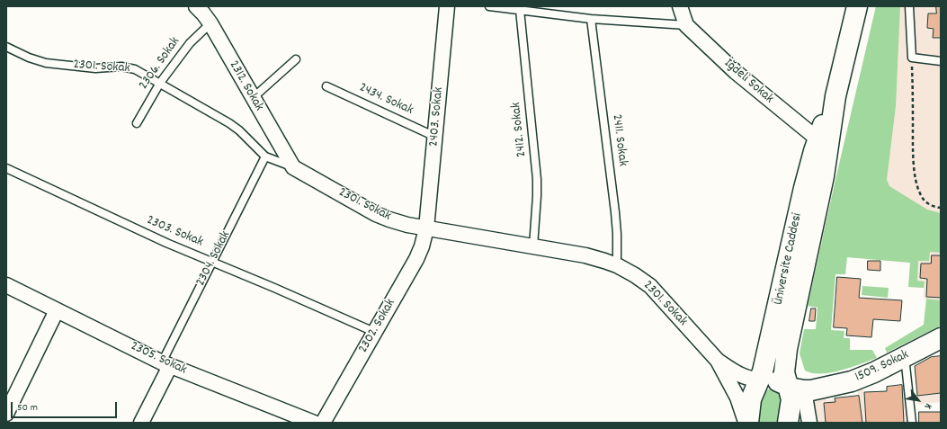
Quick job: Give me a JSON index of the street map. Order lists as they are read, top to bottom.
{
  "streets": {
    "main road": ["Üniversite Caddesi", "1509. Sokak"],
    "street": [
      "2301. Sokak",
      "İğdeli Sokak",
      "2312. Sokak",
      "2403. Sokak",
      "2304. Sokak",
      "2302. Sokak",
      "2305. Sokak"
    ],
    "lane": [
      "2306. Sokak",
      "2434. Sokak",
      "2412. Sokak",
      "2411. Sokak",
      "2303. Sokak"
    ]
  },
  "crossings": [
    ["2306. Sokak", "2301. Sokak"],
    ["2306. Sokak", "2312. Sokak"],
    ["2301. Sokak", "2312. Sokak"],
    ["2301. Sokak", "2403. Sokak"],
    ["2301. Sokak", "2412. Sokak"],
    ["2301. Sokak", "2411. Sokak"],
    ["2301. Sokak", "2304. Sokak"],
    ["2301. Sokak", "Üniversite Caddesi"],
    ["2301. Sokak", "2302. Sokak"],
    ["İğdeli Sokak", "Üniversite Caddesi"],
    ["2434. Sokak", "2403. Sokak"],
    ["2403. Sokak", "2302. Sokak"],
    ["2303. Sokak", "2304. Sokak"],
    ["2303. Sokak", "2302. Sokak"],
    ["2304. Sokak", "2305. Sokak"],
    ["Üniversite Caddesi", "1509. Sokak"]
  ],
  "scale_bar": "50 m",
  "north": "bottom right"
}
